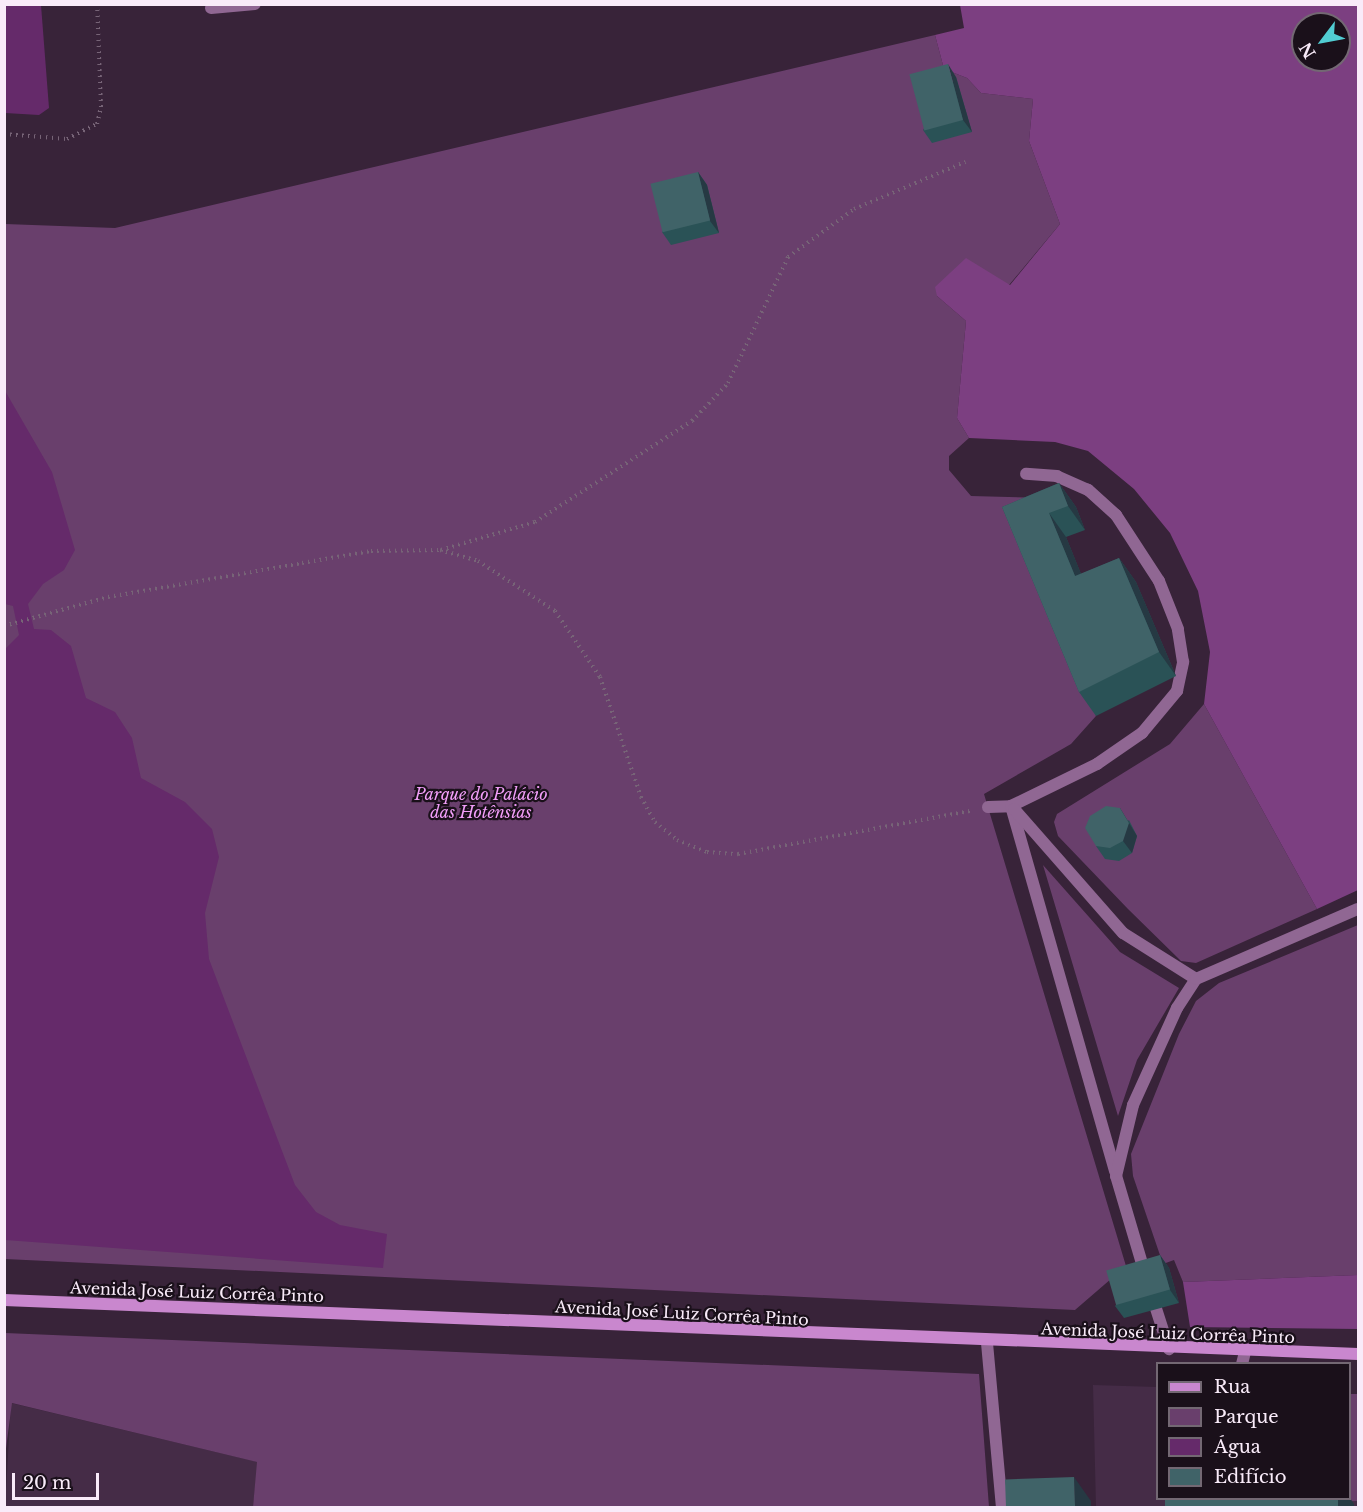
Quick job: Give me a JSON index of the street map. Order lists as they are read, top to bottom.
{
  "streets": {
    "street": ["Avenida José Luiz Corrêa Pinto"]
  },
  "parks": ["Parque do Palácio das Hotênsias"],
  "legend": [
    "Rua",
    "Parque",
    "Água",
    "Edifício"
  ],
  "scale_bar": "20 m",
  "north": "bottom left"
}
